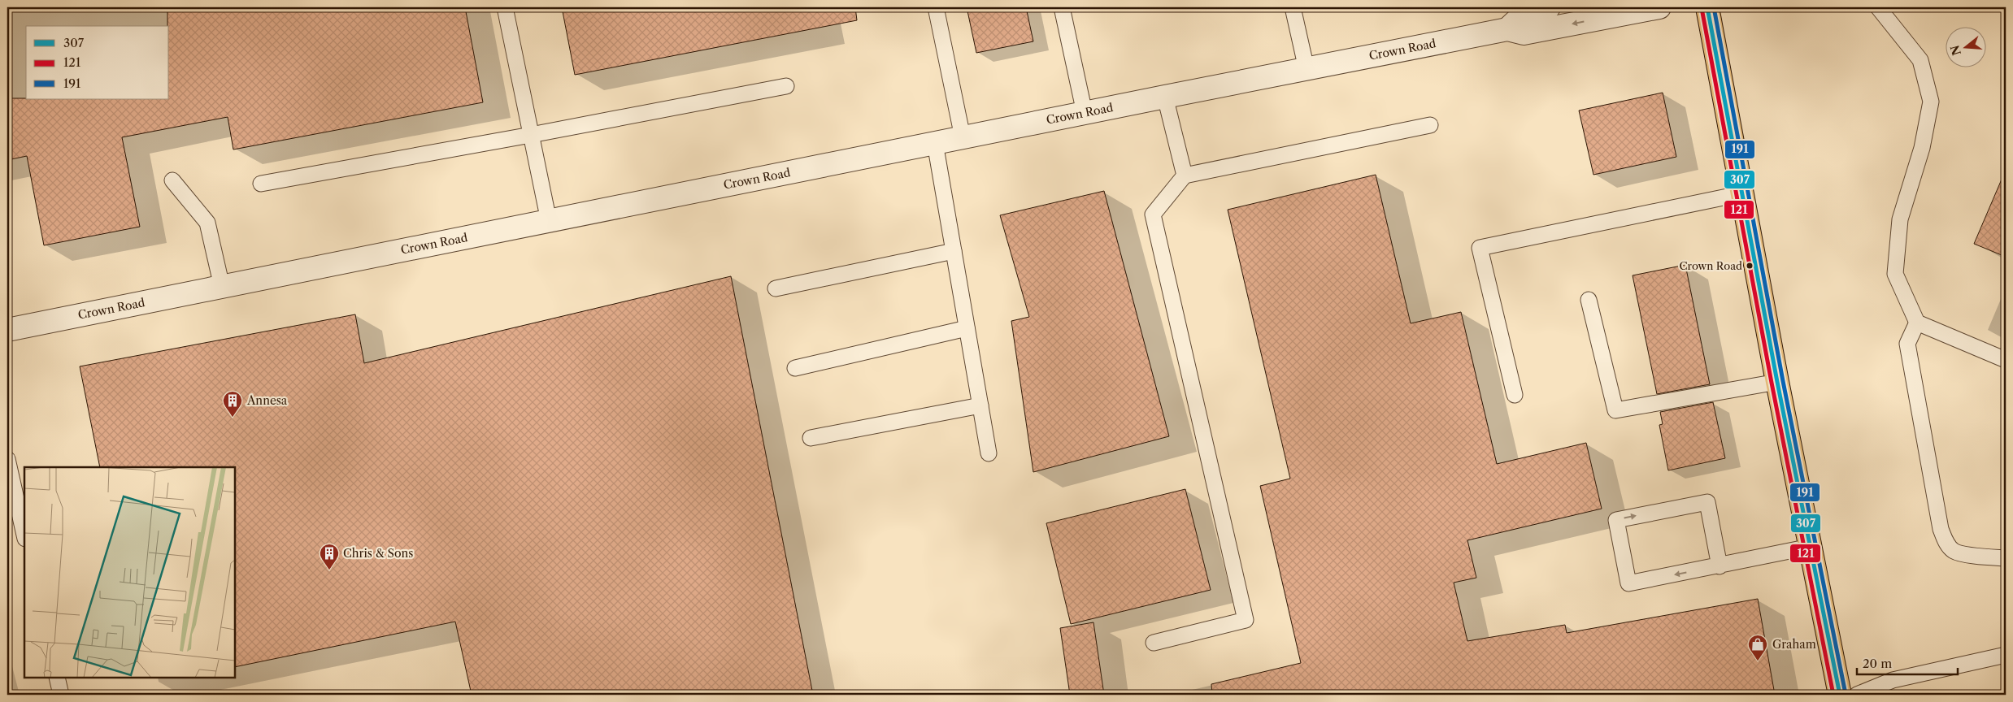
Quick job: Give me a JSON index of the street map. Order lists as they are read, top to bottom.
{
  "streets": {
    "street": ["Crown Road"]
  },
  "places": {
    "other": ["Crown Road"],
    "building": ["Annesa", "Chris & Sons"],
    "shop": ["Graham"]
  },
  "lines": ["transit line 307", "transit line 191", "transit line 121"],
  "legend": ["307", "121", "191"],
  "scale_bar": "20 m",
  "north": "left"
}
